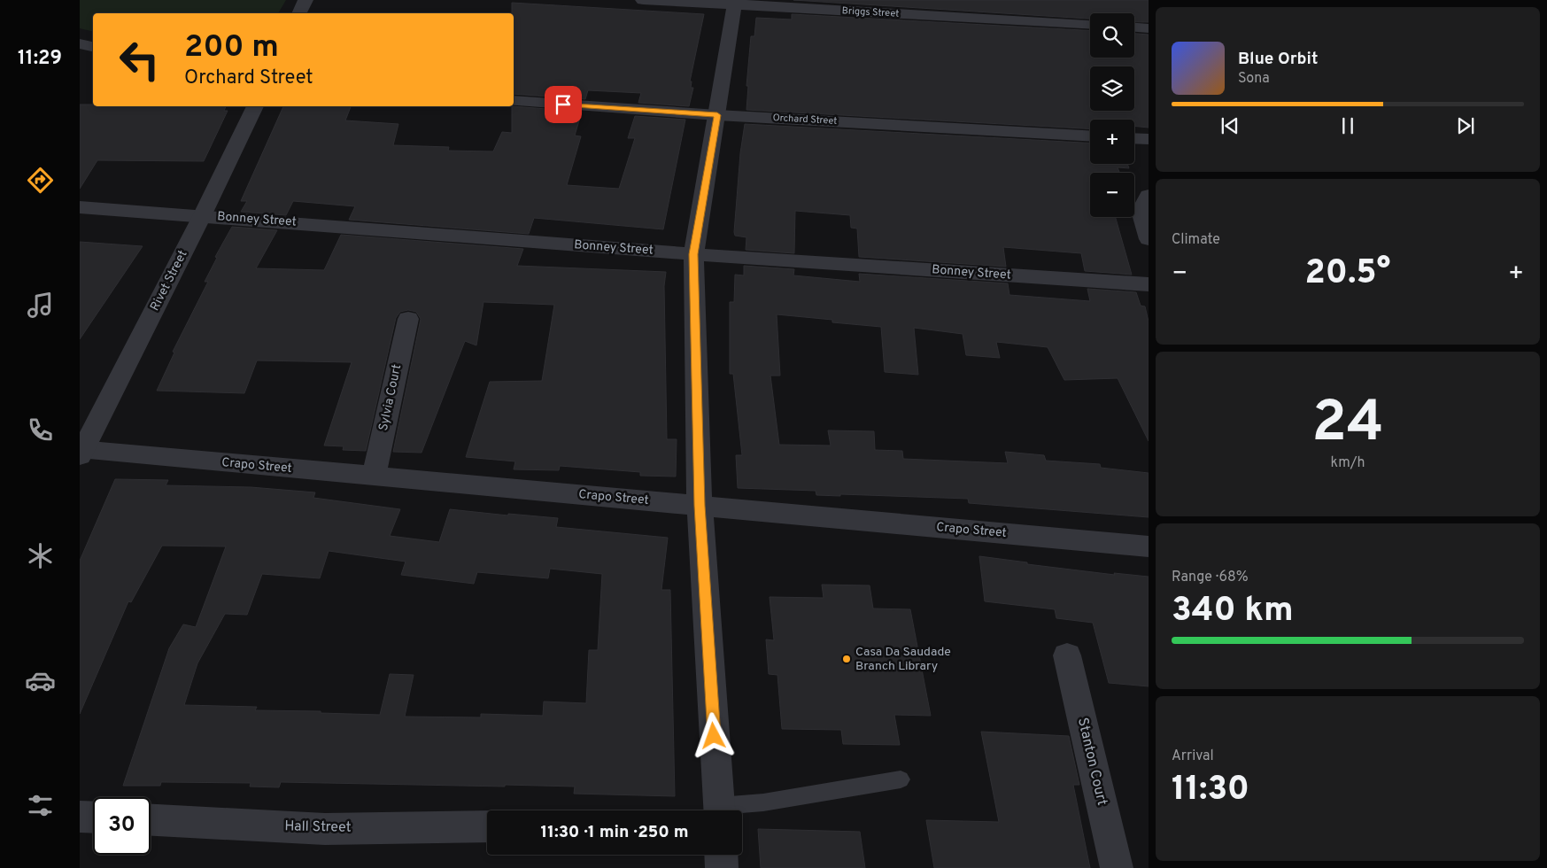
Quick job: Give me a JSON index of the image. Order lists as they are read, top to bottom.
{
  "streets": {
    "street": [
      "Briggs Street",
      "Orchard Street",
      "Bonney Street",
      "Rivet Street",
      "Sylvia Court",
      "Crapo Street",
      "Stanton Court",
      "Hall Street"
    ]
  },
  "crossings": [
    ["Bonney Street", "Rivet Street"],
    ["Rivet Street", "Crapo Street"],
    ["Sylvia Court", "Crapo Street"]
  ],
  "places": ["Casa Da Saudade Branch Library"],
  "page": {
    "tabs": "11:29",
    "map_buttons": ["+", "−"],
    "turn": ["200 m", "Orchard Street"],
    "song": ["Blue Orbit", "Sona"],
    "tile": [
      "Climate",
      ["24", "km/h"],
      ["Range · 68%", "340 km"],
      ["Arrival", "11:30"]
    ],
    "heat": ["−", "20.5°", "+"],
    "limit": "30",
    "trip": "11:30 · 1 min · 250 m"
  }
}
